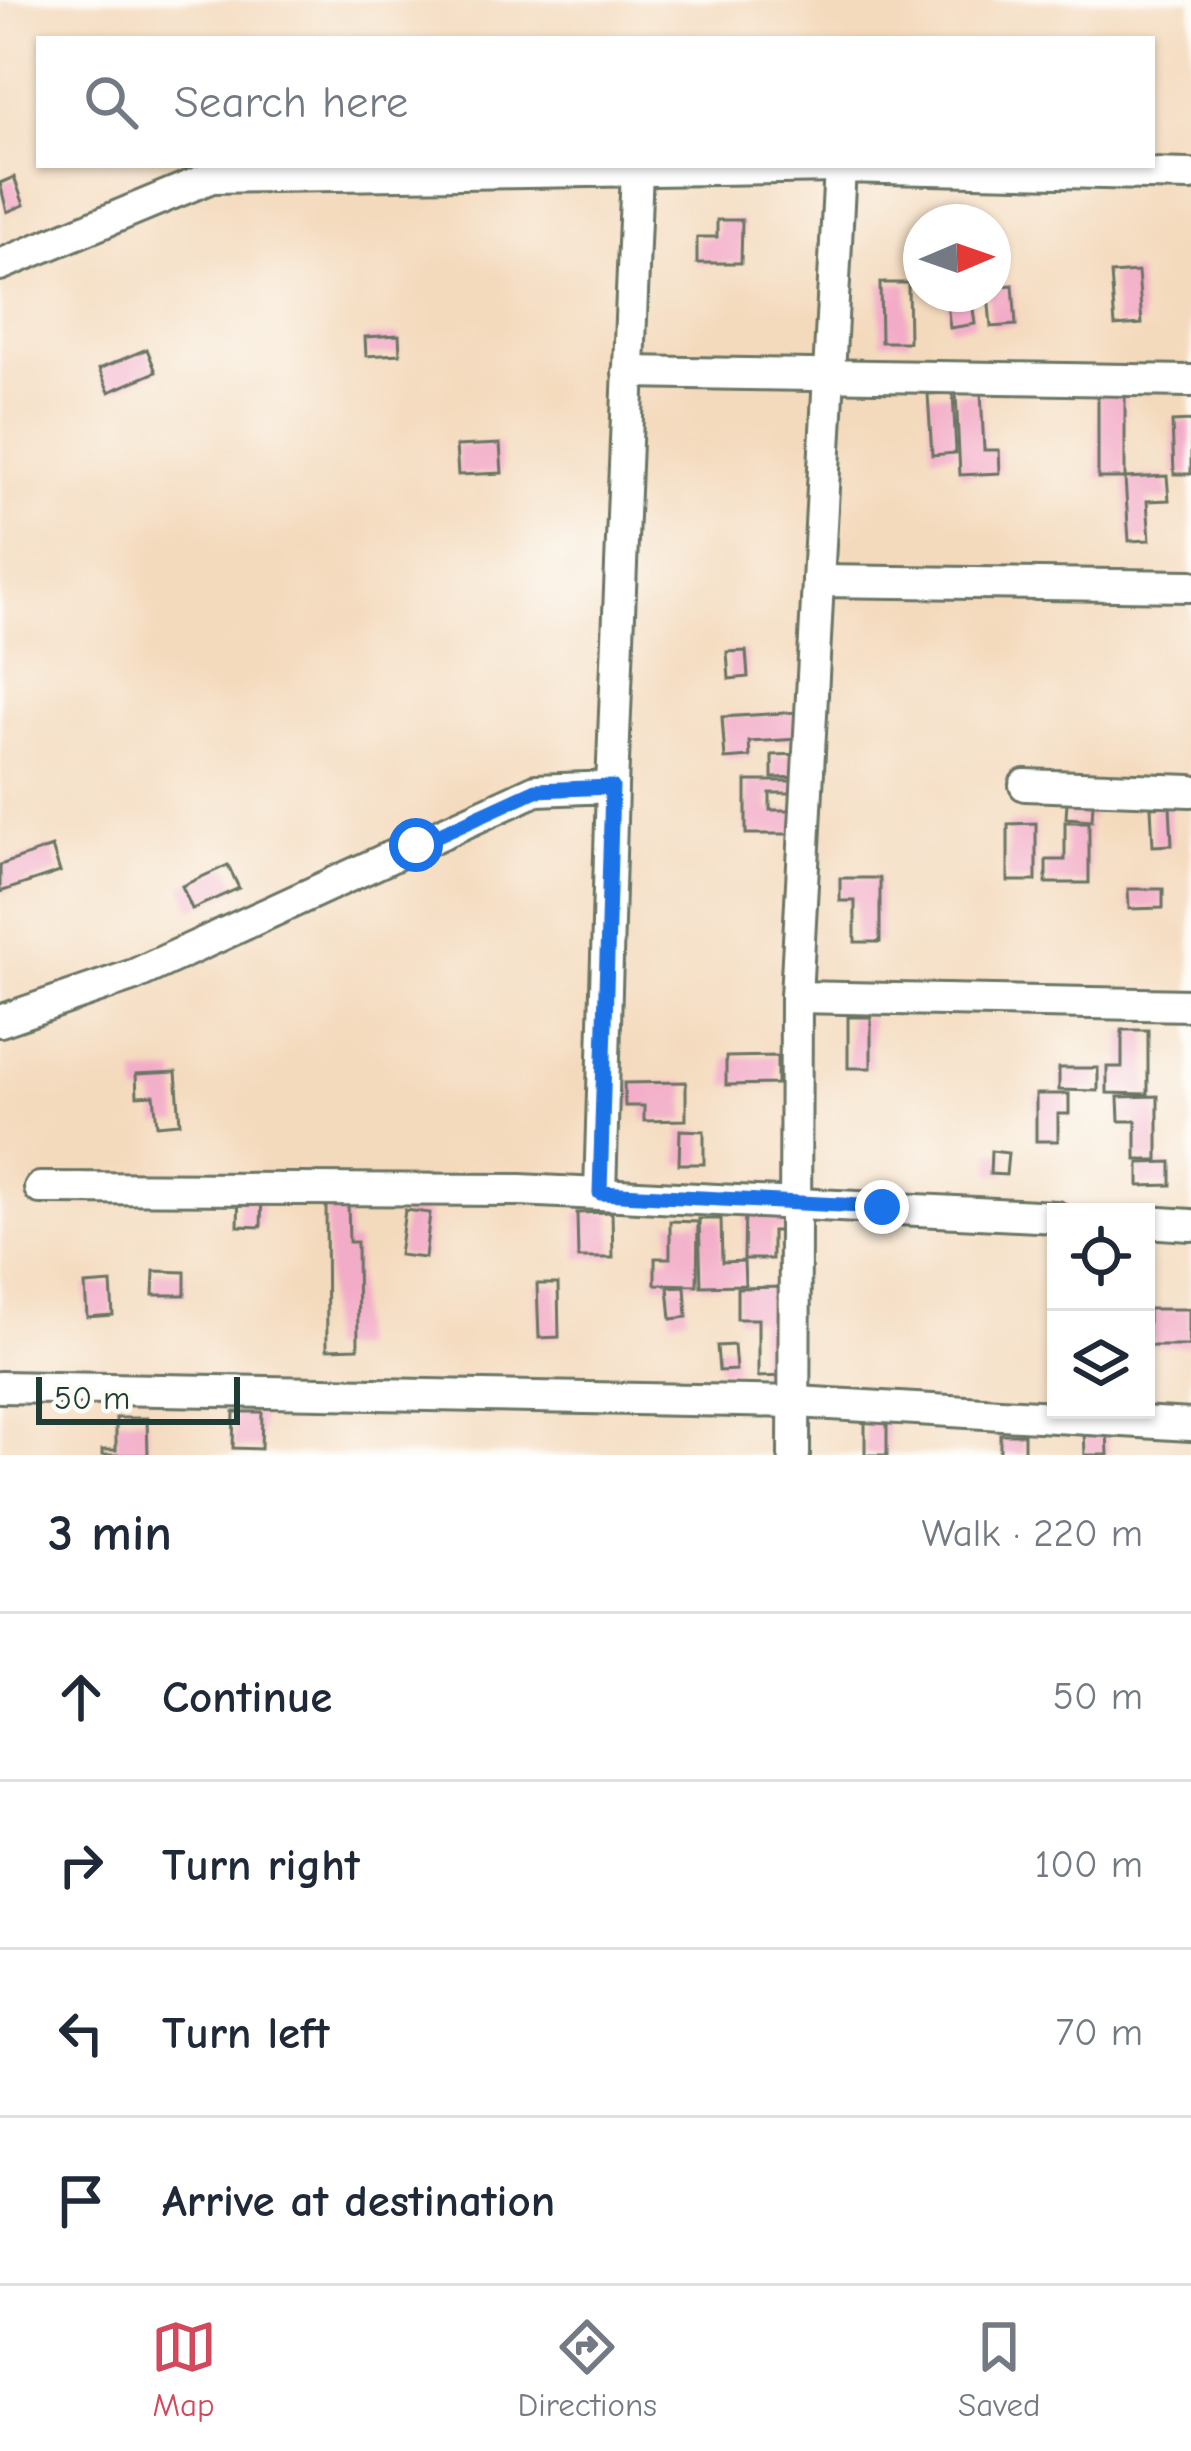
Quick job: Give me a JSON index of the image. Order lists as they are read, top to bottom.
{
  "scale_bar": "50 m",
  "north": "right",
  "page": {
    "search": "Search here",
    "scale": "50 m",
    "heading": ["3 min", "Walk · 220 m"],
    "list": [
      ["Continue", "50 m"],
      ["Turn right", "100 m"],
      ["Turn left", "70 m"],
      "Arrive at destination"
    ],
    "nav": ["Map", "Directions", "Saved"]
  }
}
